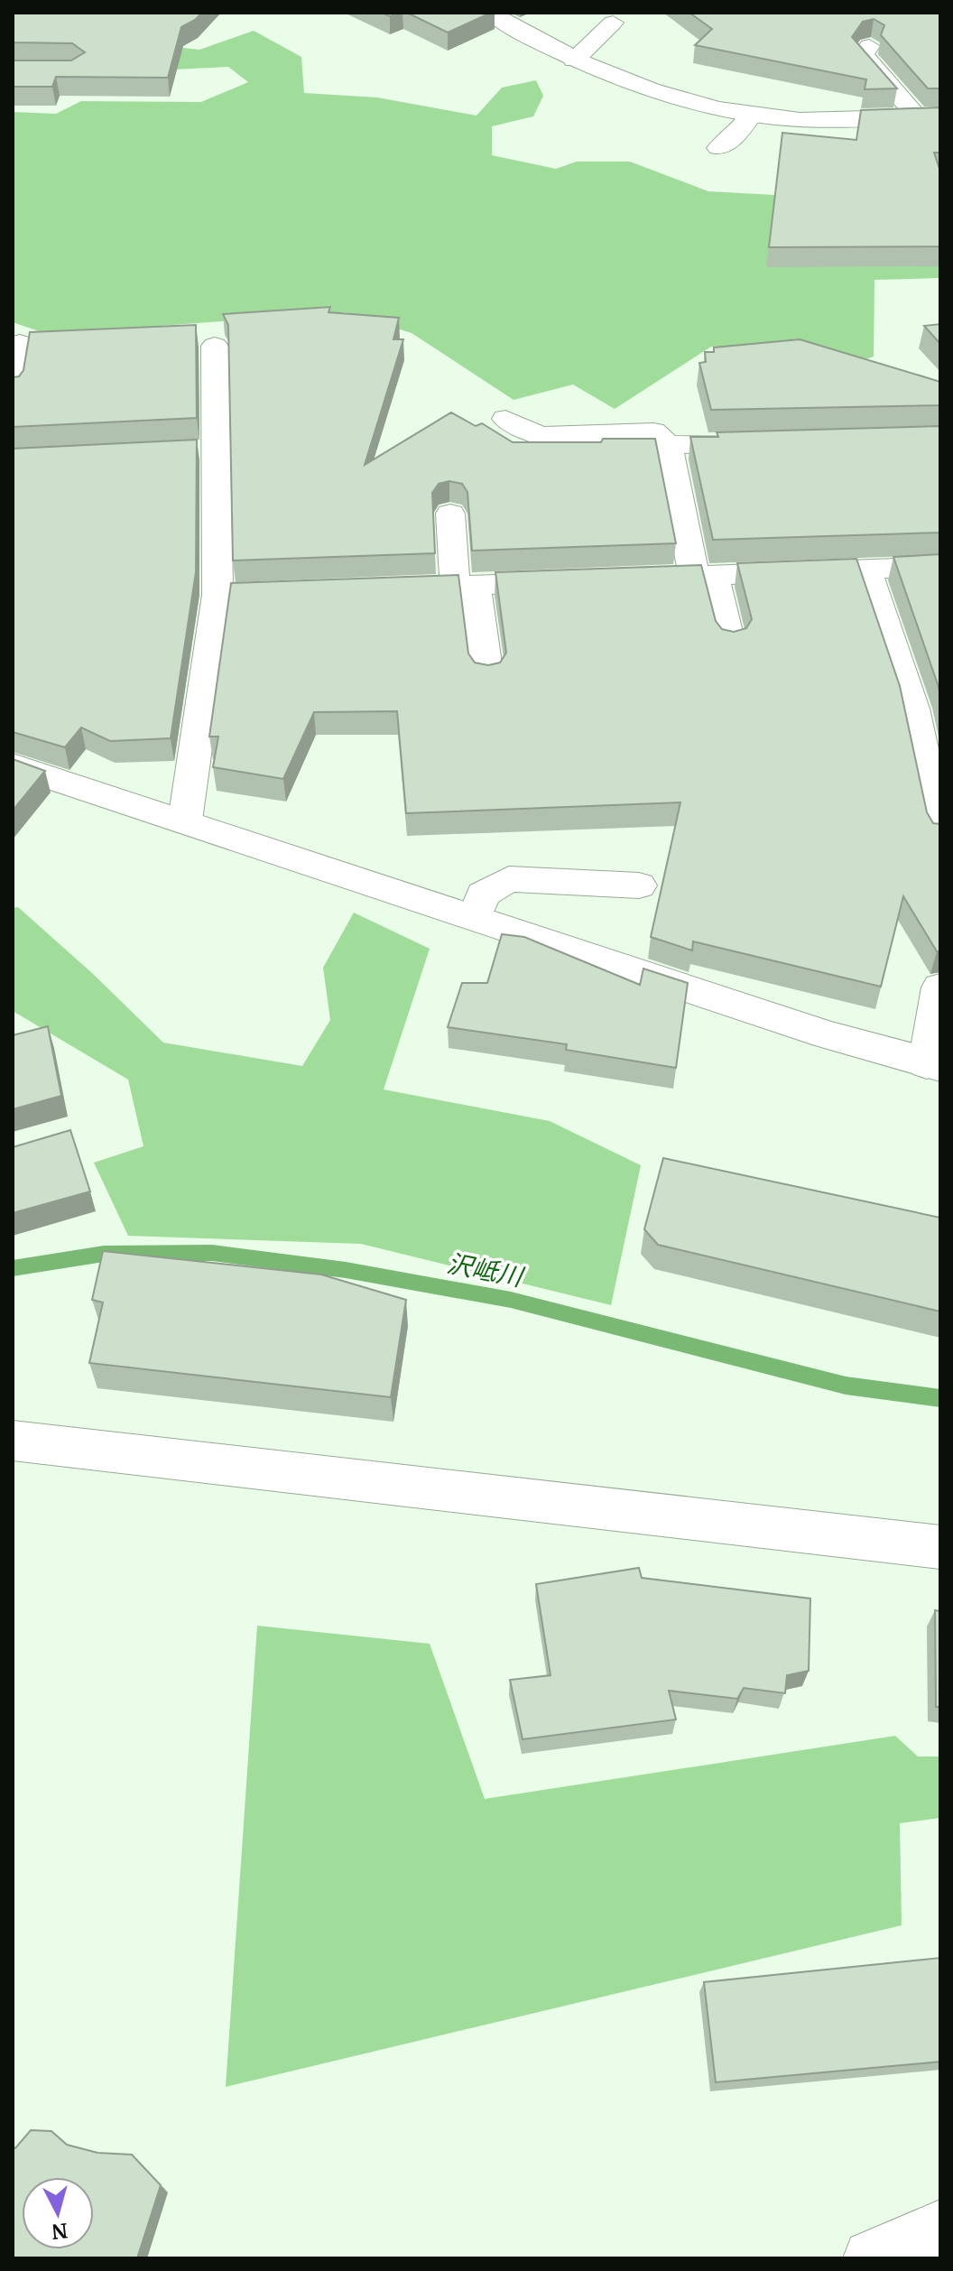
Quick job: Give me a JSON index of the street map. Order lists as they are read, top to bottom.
{
  "water": ["沢岻川"],
  "north": "bottom"
}
